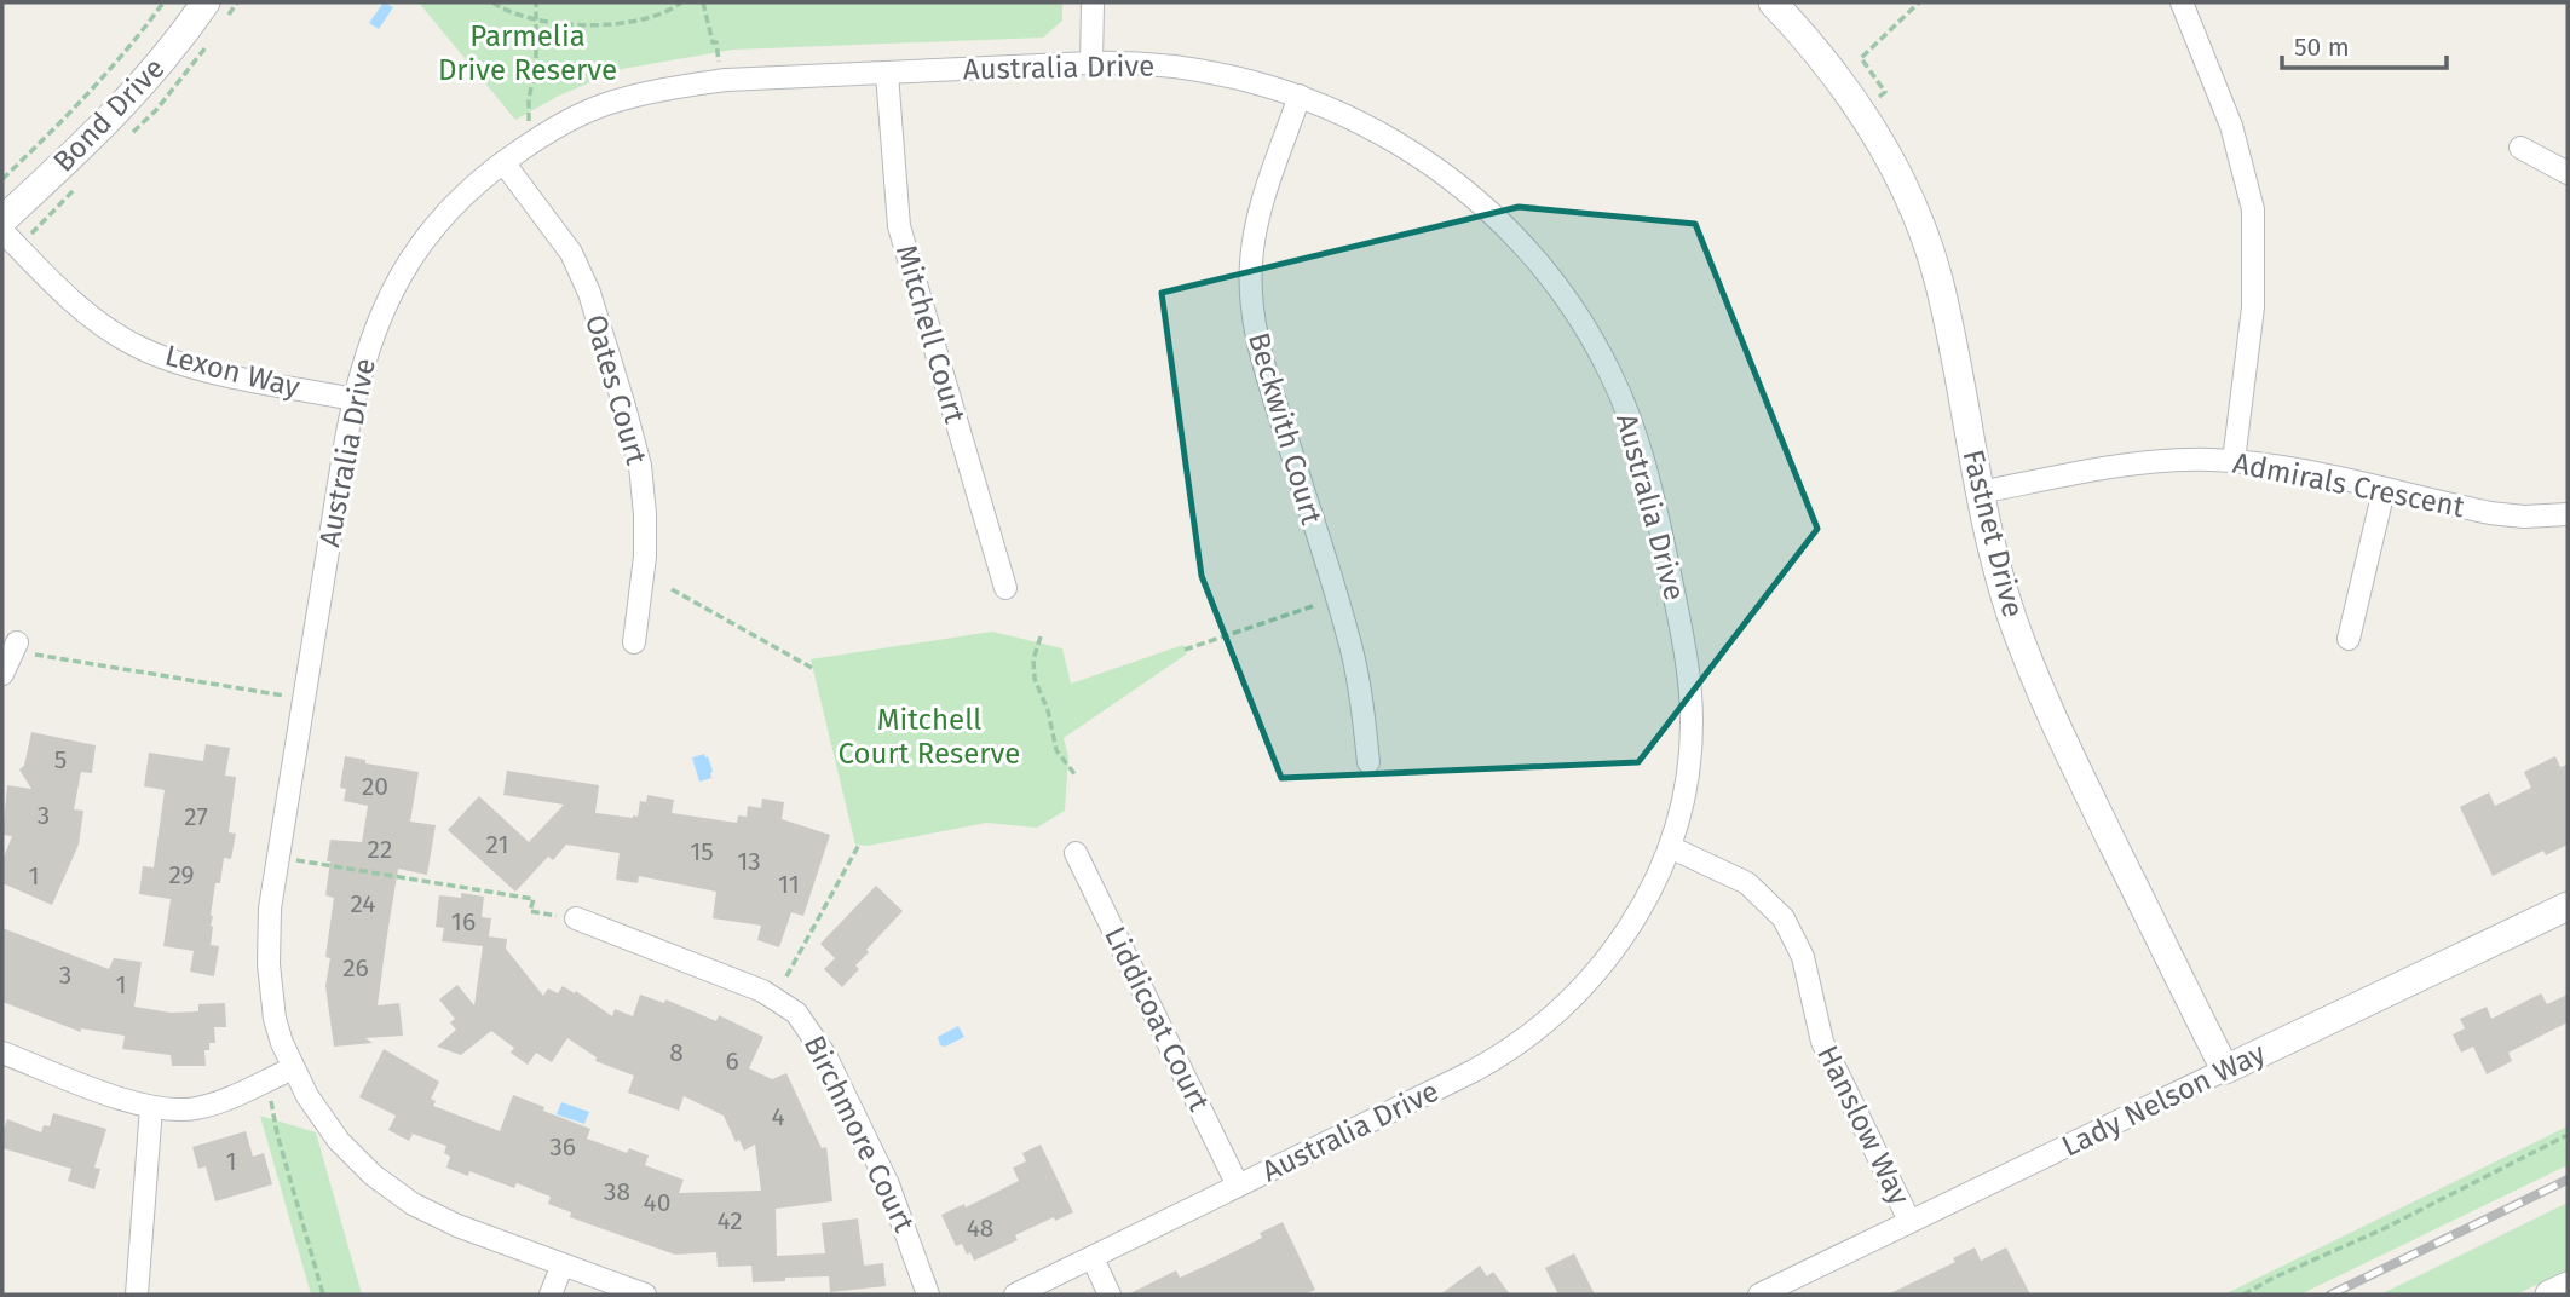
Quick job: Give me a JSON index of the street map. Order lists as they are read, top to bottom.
{
  "streets": {
    "street": [
      "Australia Drive",
      "Bond Drive",
      "Mitchell Court",
      "Lexon Way",
      "Oates Court",
      "Beckwith Court",
      "Admirals Crescent",
      "Fastnet Drive",
      "Liddicoat Court",
      "Lady Nelson Way",
      "Hanslow Way",
      "Birchmore Court"
    ]
  },
  "crossings": [
    ["Australia Drive", "Mitchell Court"],
    ["Australia Drive", "Lexon Way"],
    ["Australia Drive", "Oates Court"],
    ["Australia Drive", "Beckwith Court"],
    ["Australia Drive", "Liddicoat Court"],
    ["Australia Drive", "Hanslow Way"],
    ["Admirals Crescent", "Fastnet Drive"],
    ["Fastnet Drive", "Lady Nelson Way"],
    ["Lady Nelson Way", "Hanslow Way"]
  ],
  "parks": ["Parmelia Drive Reserve", "Mitchell Court Reserve"],
  "house_numbers": [
    "5",
    "20",
    "3",
    "27",
    "21",
    "22",
    "15",
    "13",
    "29",
    "1",
    "11",
    "24",
    "16",
    "26",
    "3",
    "1",
    "8",
    "6",
    "4",
    "36",
    "1",
    "38",
    "40",
    "42",
    "48"
  ],
  "scale_bar": "50 m"
}
